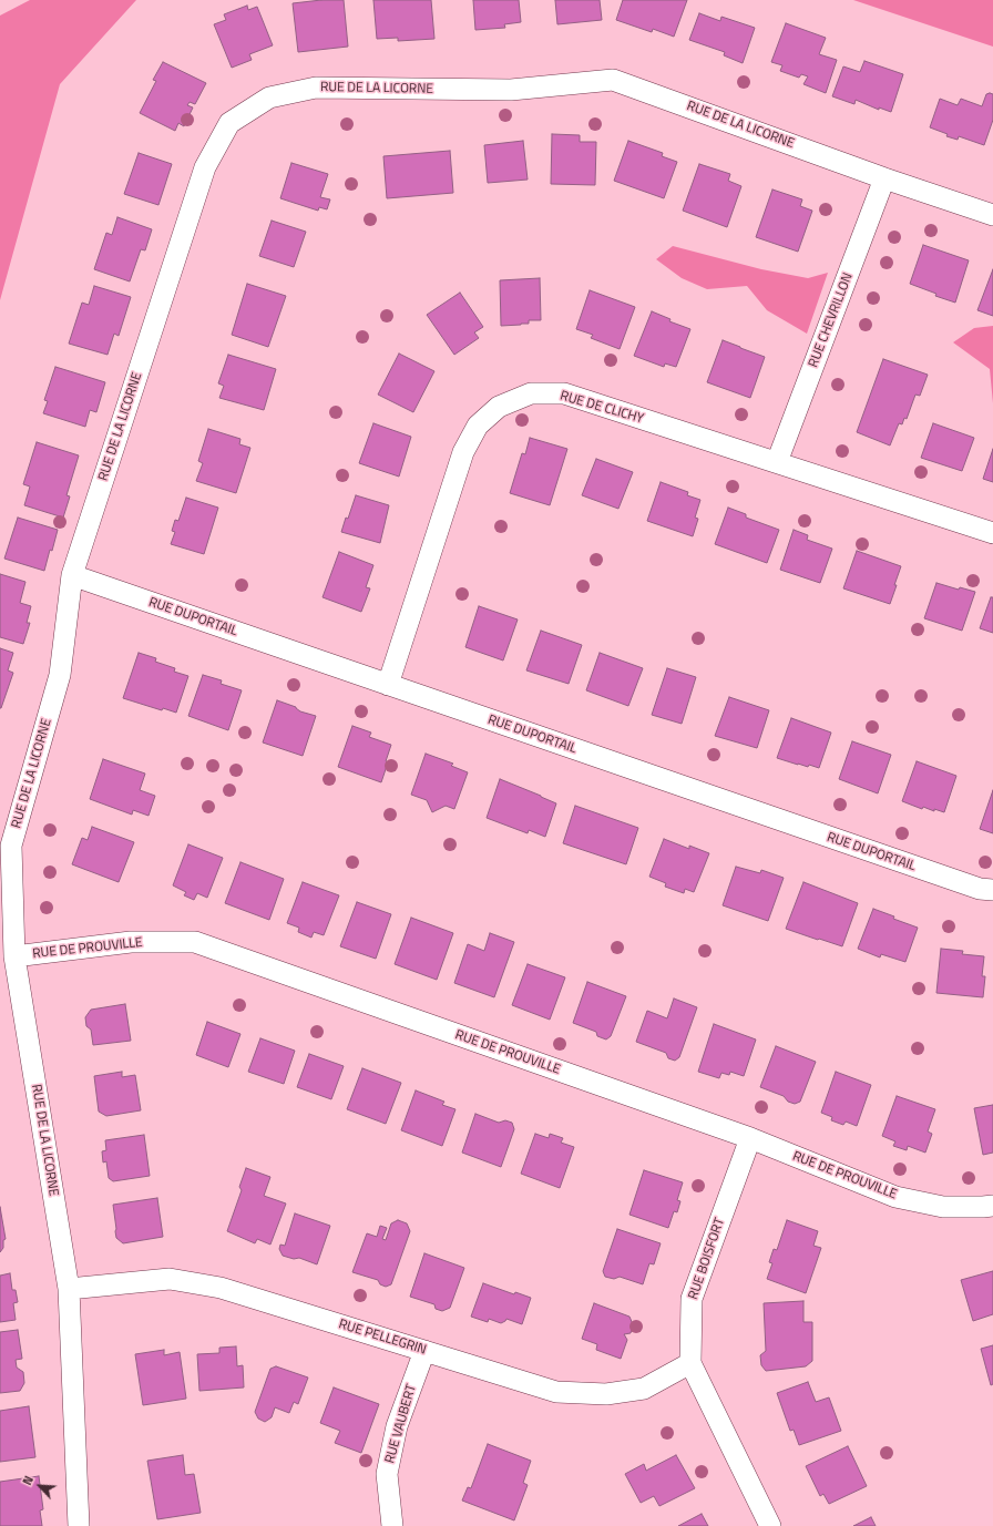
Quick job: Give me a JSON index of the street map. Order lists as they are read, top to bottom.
{
  "streets": {
    "street": [
      "RUE DE LA LICORNE",
      "RUE CHEVRILLON",
      "RUE DE CLICHY",
      "RUE DUPORTAIL",
      "RUE DE PROUVILLE",
      "RUE BOISFORT",
      "RUE PELLEGRIN",
      "RUE VAUBERT"
    ]
  },
  "crossings": [
    ["RUE DE LA LICORNE", "RUE CHEVRILLON"],
    ["RUE DE LA LICORNE", "RUE DUPORTAIL"],
    ["RUE DE LA LICORNE", "RUE DE PROUVILLE"],
    ["RUE DE LA LICORNE", "RUE PELLEGRIN"],
    ["RUE CHEVRILLON", "RUE DE CLICHY"],
    ["RUE DE CLICHY", "RUE DUPORTAIL"],
    ["RUE DE PROUVILLE", "RUE BOISFORT"],
    ["RUE BOISFORT", "RUE PELLEGRIN"],
    ["RUE PELLEGRIN", "RUE VAUBERT"]
  ],
  "north": "top left"
}
